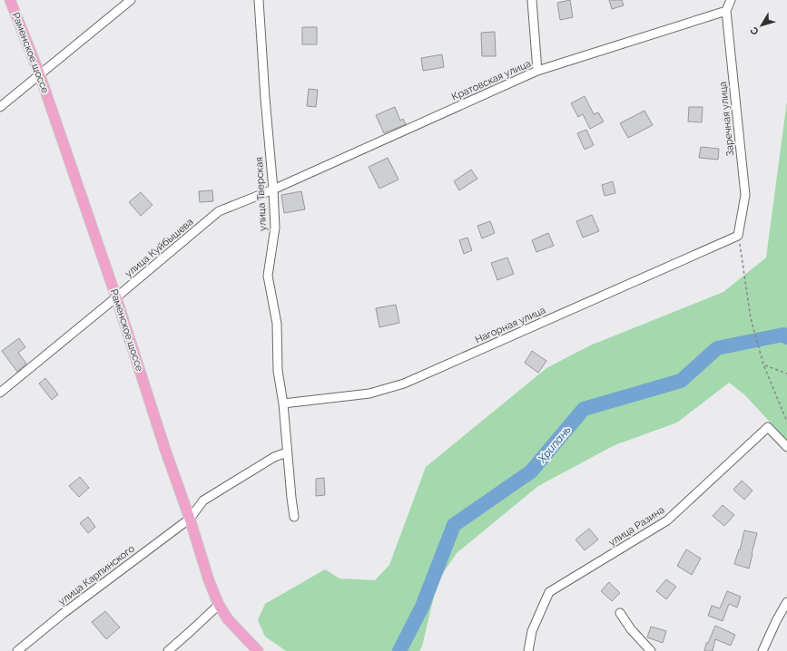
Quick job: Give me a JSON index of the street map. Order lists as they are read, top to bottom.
{
  "streets": {
    "main road": ["Раменское шоссе"],
    "street": [
      "Кратовская улица",
      "Заречная улица",
      "улица Тверская",
      "улица Куйбышева",
      "Нагорная улица",
      "улица Разина",
      "улица Карпинского"
    ]
  },
  "crossings": [
    ["Раменское шоссе", "улица Куйбышева"],
    ["Раменское шоссе", "улица Карпинского"],
    ["Кратовская улица", "Заречная улица"],
    ["Кратовская улица", "улица Тверская"],
    ["Кратовская улица", "улица Куйбышева"],
    ["Заречная улица", "Нагорная улица"],
    ["улица Тверская", "улица Куйбышева"],
    ["улица Тверская", "Нагорная улица"],
    ["улица Тверская", "улица Карпинского"]
  ],
  "water": ["Хрипань"],
  "north": "bottom left"
}
